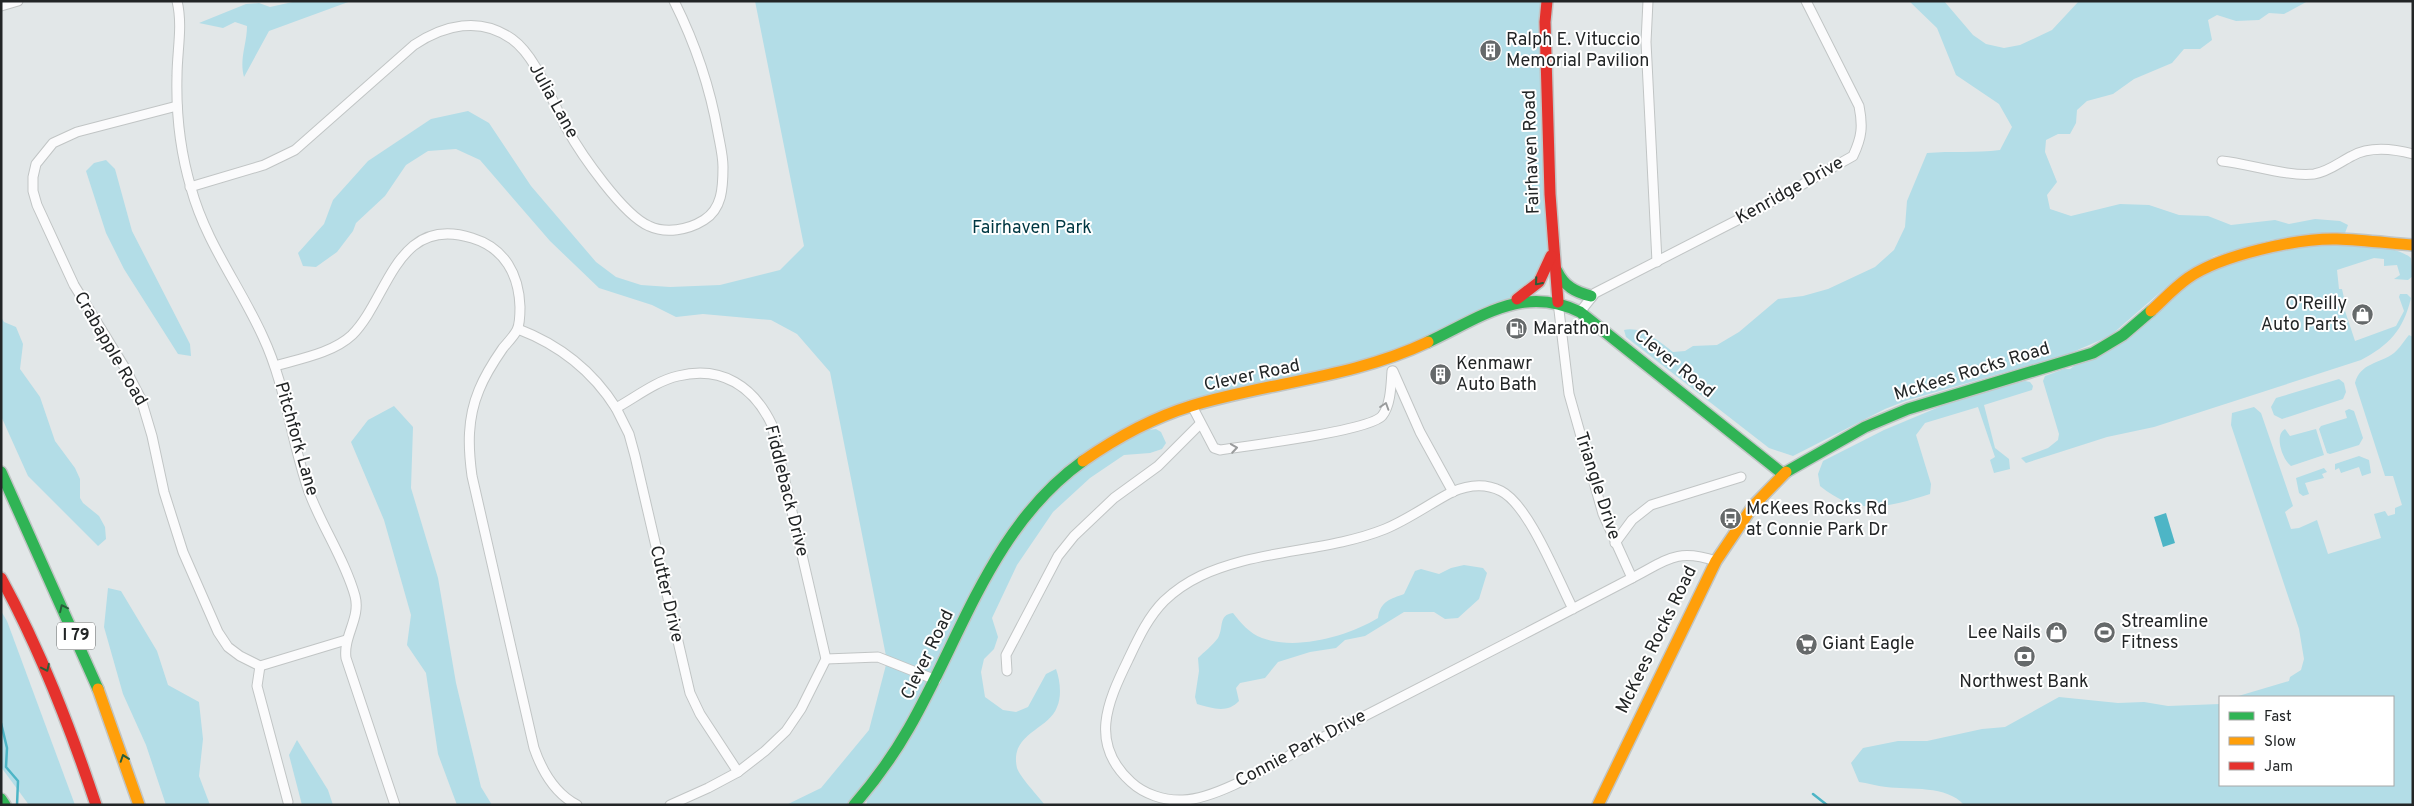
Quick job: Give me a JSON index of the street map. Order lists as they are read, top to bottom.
{
  "streets": {
    "main road": [
      "Fairhaven Road",
      "Clever Road",
      "McKees Rocks Road",
      "I 79"
    ],
    "street": [
      "Julia Lane",
      "Kenridge Drive",
      "Crabapple Road",
      "Pitchfork Lane",
      "Triangle Drive",
      "Fiddleback Drive",
      "Cutter Drive",
      "Connie Park Drive"
    ]
  },
  "crossings": [
    ["Julia Lane", "Pitchfork Lane"],
    ["Fairhaven Road", "Clever Road"],
    ["Fairhaven Road", "Triangle Drive"],
    ["Kenridge Drive", "Clever Road"],
    ["Crabapple Road", "Pitchfork Lane"],
    ["Clever Road", "McKees Rocks Road"],
    ["Clever Road", "Triangle Drive"],
    ["Triangle Drive", "Connie Park Drive"],
    ["Fiddleback Drive", "Cutter Drive"]
  ],
  "parks": ["Fairhaven Park"],
  "places": {
    "building": ["Ralph E. Vituccio Memorial Pavilion", "Kenmawr Auto Bath"],
    "shop": ["O'Reilly Auto Parts", "Lee Nails"],
    "fuel station": ["Marathon"],
    "bus stop": ["McKees Rocks Rd at Connie Park Dr"],
    "sports": ["Streamline Fitness"],
    "supermarket": ["Giant Eagle"],
    "bank": ["Northwest Bank"]
  },
  "legend": ["Fast", "Slow", "Jam"]
}
